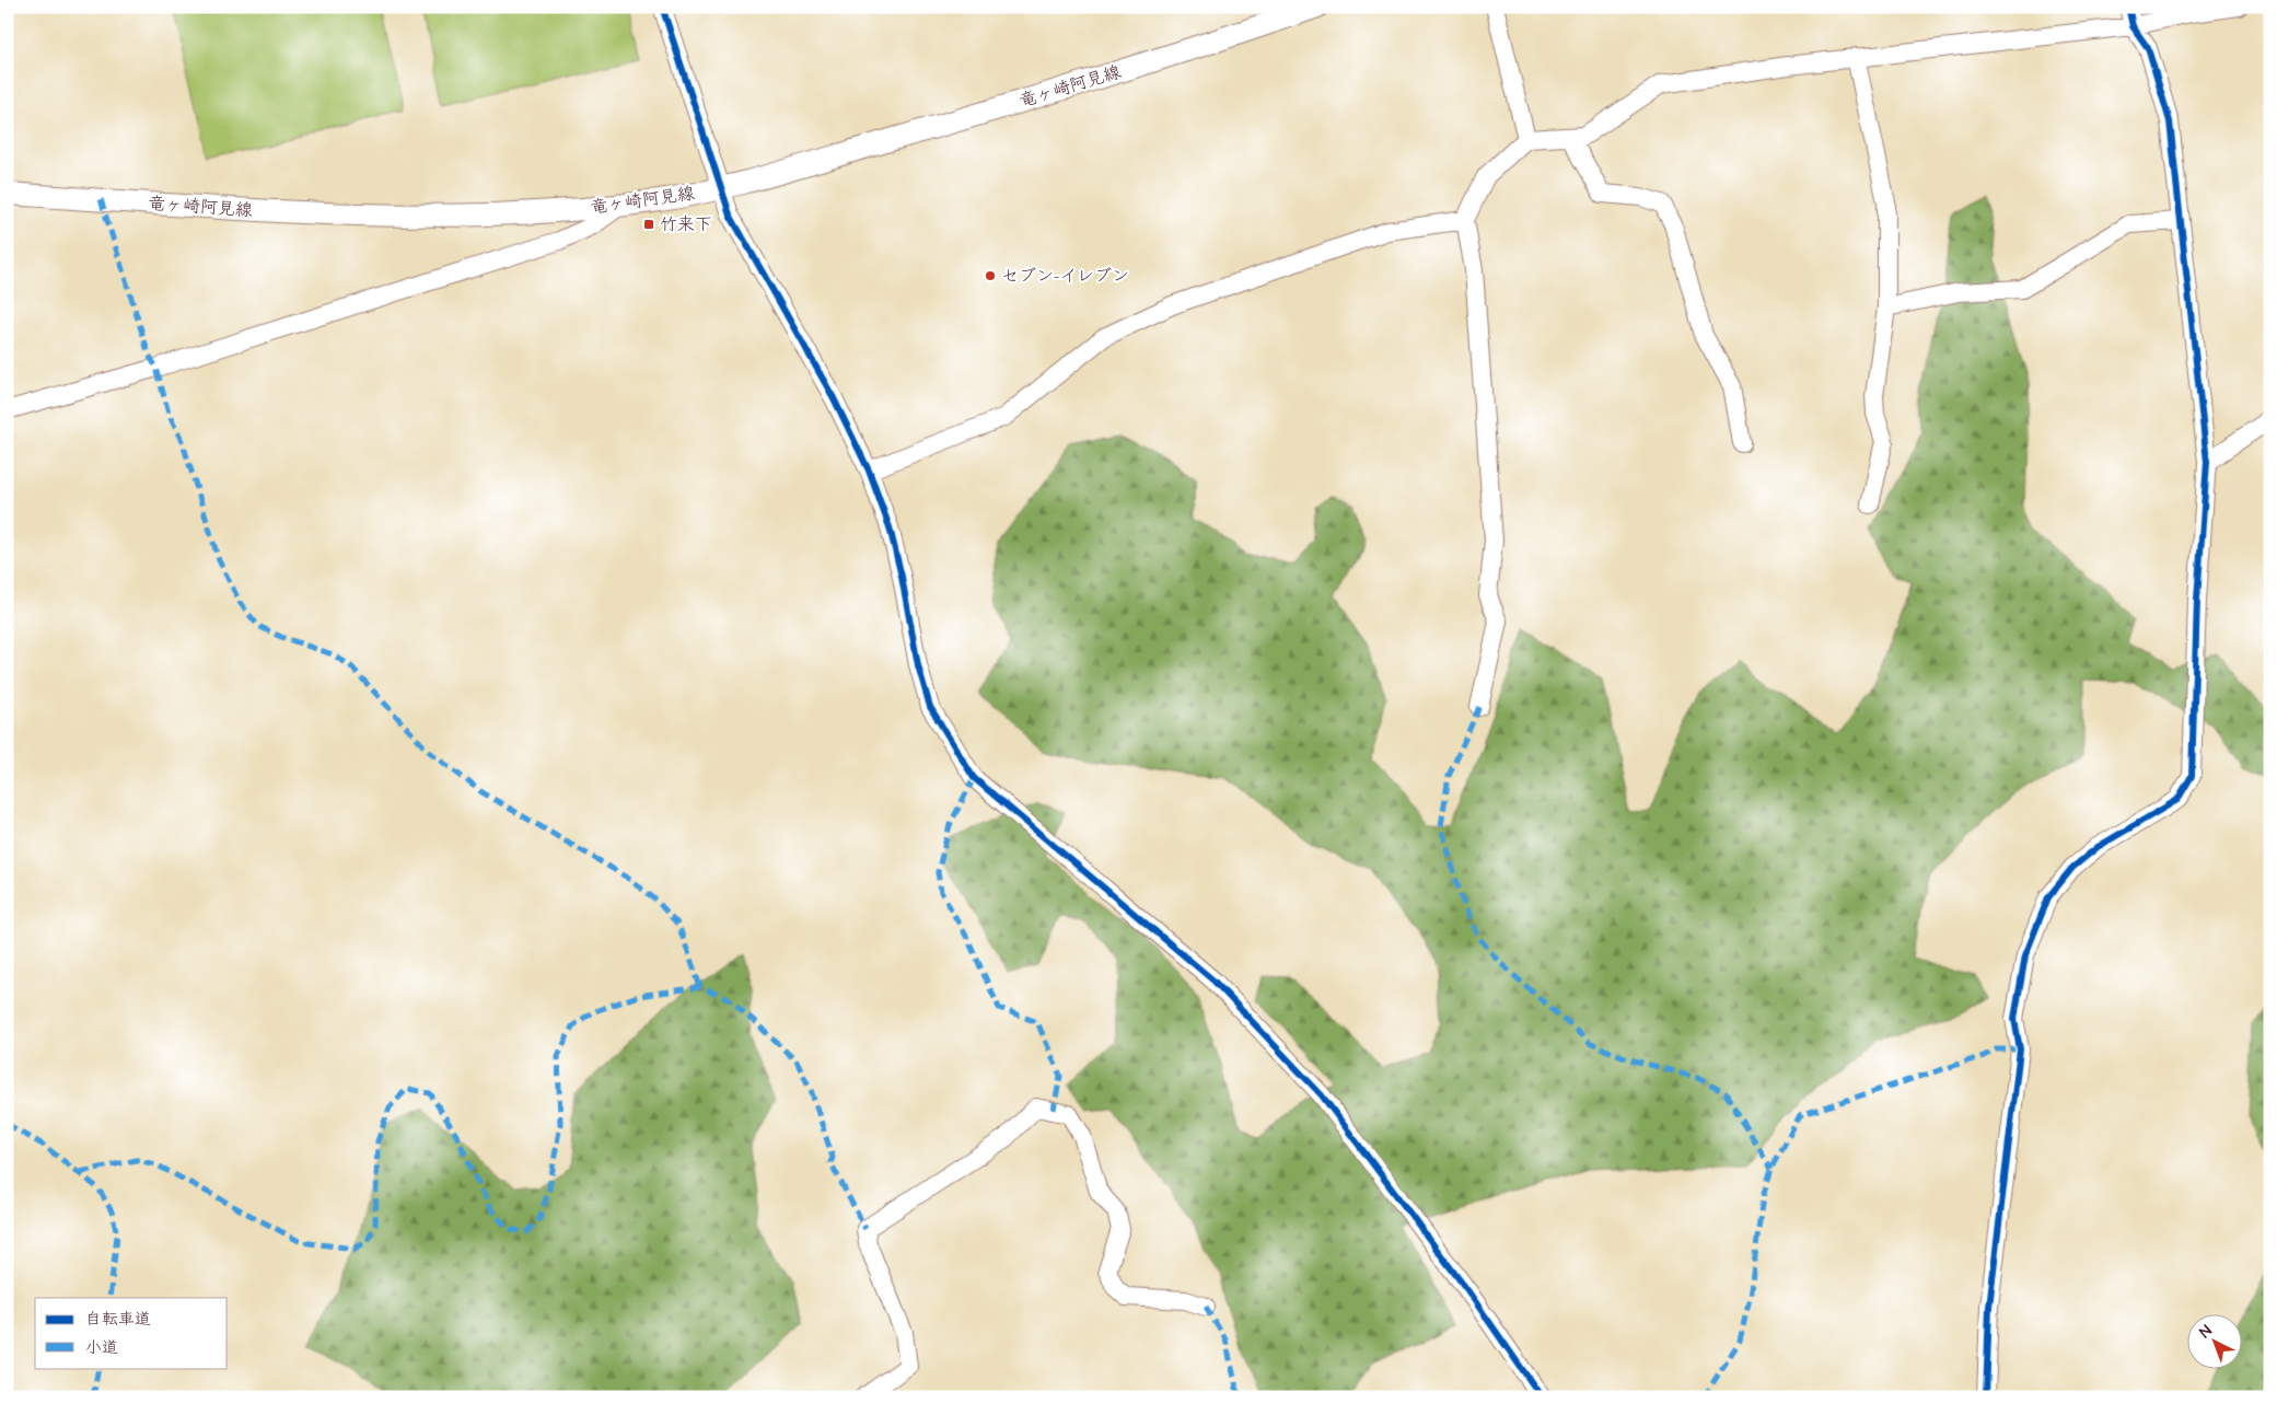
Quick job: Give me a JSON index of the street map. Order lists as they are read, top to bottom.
{
  "streets": {
    "main road": ["竜ヶ崎阿見線"]
  },
  "places": {
    "transit": ["竹来下"],
    "other": ["セブン-イレブン"]
  },
  "legend": ["自転車道", "小道"],
  "north": "top left"
}
